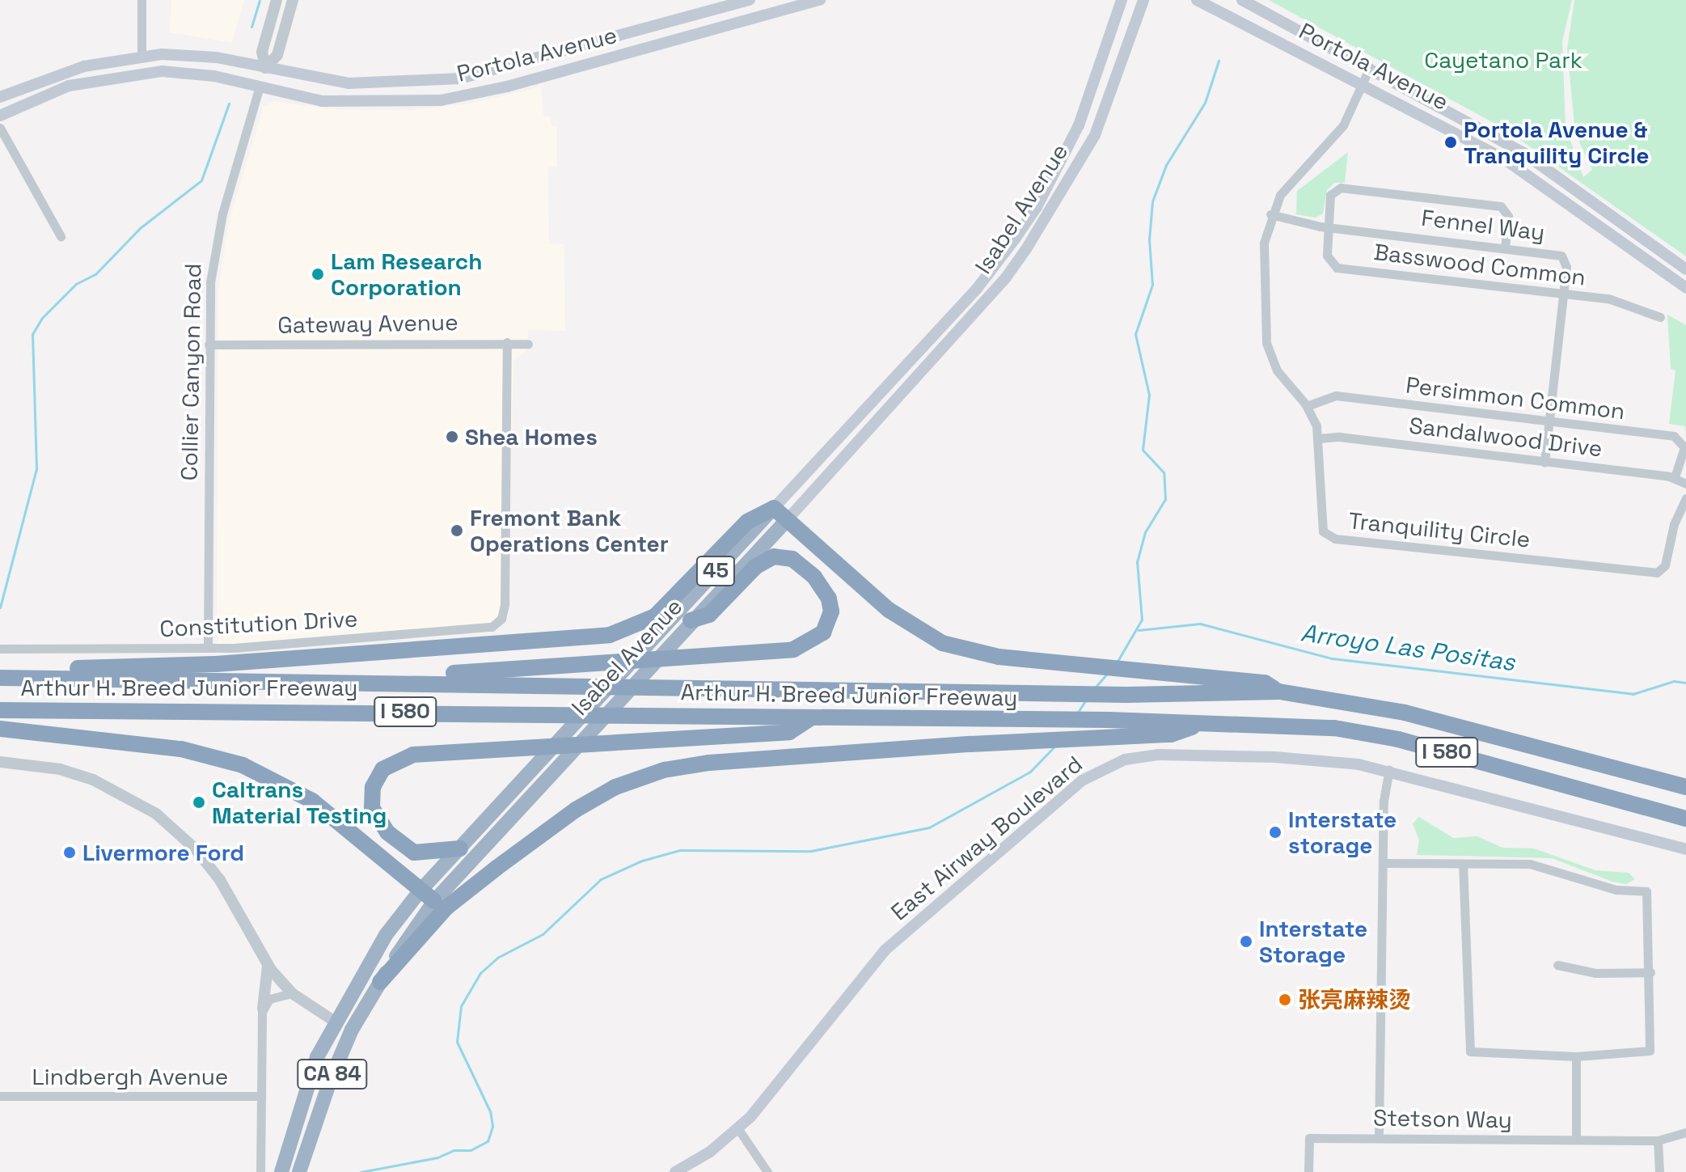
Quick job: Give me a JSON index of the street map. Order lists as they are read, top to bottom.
{
  "streets": {
    "highway": [
      "Isabel Avenue",
      "45",
      "Arthur H. Breed Junior Freeway",
      "I 580",
      "CA 84"
    ],
    "main road": ["Portola Avenue", "Collier Canyon Road", "East Airway Boulevard"],
    "street": [
      "Fennel Way",
      "Basswood Common",
      "Gateway Avenue",
      "Persimmon Common",
      "Sandalwood Drive",
      "Tranquility Circle",
      "Constitution Drive",
      "Lindbergh Avenue",
      "Stetson Way"
    ]
  },
  "crossings": [
    ["Portola Avenue", "Collier Canyon Road"],
    ["Portola Avenue", "Tranquility Circle"],
    ["Fennel Way", "Basswood Common"],
    ["Fennel Way", "Persimmon Common"],
    ["Fennel Way", "Sandalwood Drive"],
    ["Fennel Way", "Tranquility Circle"],
    ["Gateway Avenue", "Collier Canyon Road"],
    ["Gateway Avenue", "Constitution Drive"],
    ["Collier Canyon Road", "Constitution Drive"],
    ["Persimmon Common", "Sandalwood Drive"],
    ["Persimmon Common", "Tranquility Circle"],
    ["Sandalwood Drive", "Tranquility Circle"]
  ],
  "water": ["Arroyo Las Positas"],
  "parks": ["Cayetano Park"],
  "places": [
    "Portola Avenue & Tranquility Circle",
    "Lam Research Corporation",
    "Shea Homes",
    "Fremont Bank Operations Center",
    "Caltrans Material Testing",
    "Interstate storage",
    "Livermore Ford",
    "Interstate Storage",
    "张亮麻辣烫"
  ]
}
